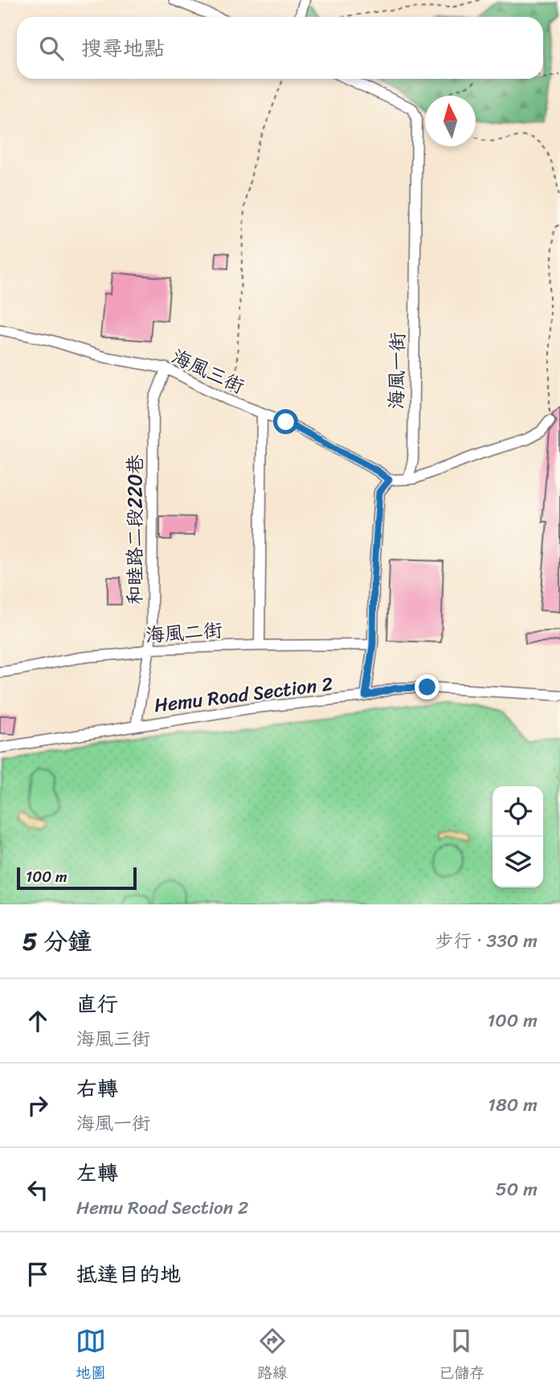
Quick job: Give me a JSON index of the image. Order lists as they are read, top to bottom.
{
  "streets": {
    "street": [
      "海風一街",
      "海風三街",
      "和睦路二段220巷",
      "海風二街",
      "Hemu Road Section 2"
    ]
  },
  "crossings": [
    ["海風三街", "和睦路二段220巷"],
    ["和睦路二段220巷", "海風二街"],
    ["和睦路二段220巷", "Hemu Road Section 2"]
  ],
  "scale_bar": "100 m",
  "north": "top",
  "page": {
    "search": "搜尋地點",
    "scale": "100 m",
    "heading": ["5 分鐘", "步行 · 330 m"],
    "list": [
      ["直行", "海風三街", "100 m"],
      ["右轉", "海風一街", "180 m"],
      ["左轉", "Hemu Road Section 2", "50 m"],
      "抵達目的地"
    ],
    "nav": ["地圖", "路線", "已儲存"]
  }
}
